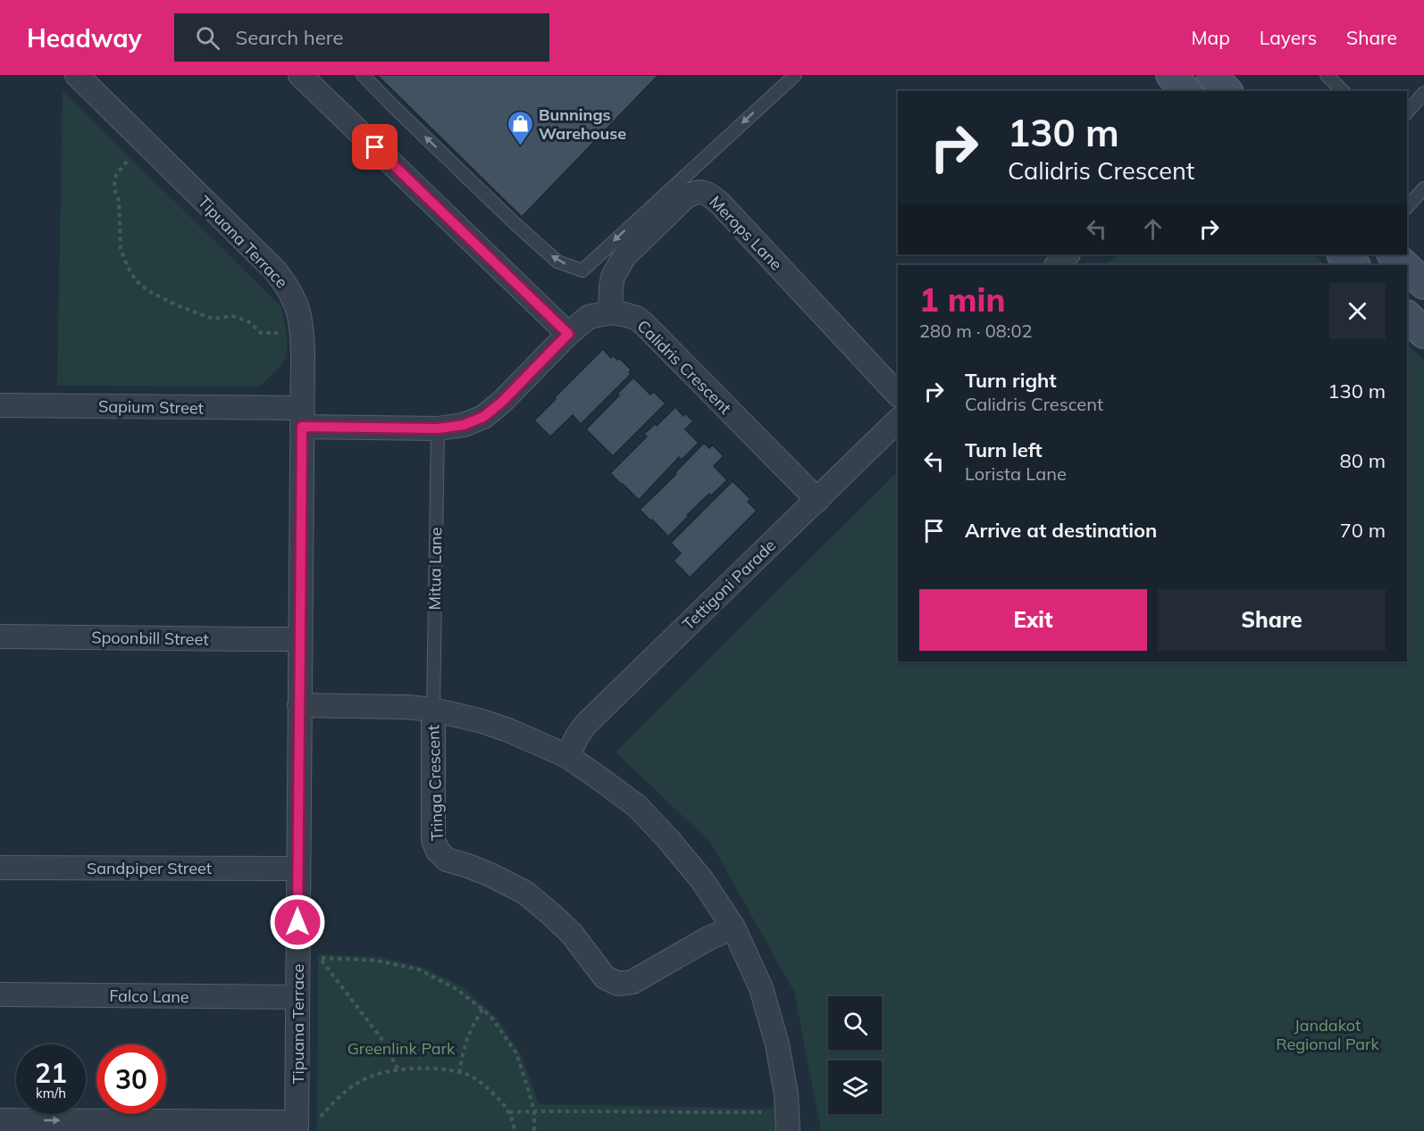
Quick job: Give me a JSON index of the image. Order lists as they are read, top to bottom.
{
  "streets": {
    "street": [
      "Merops Lane",
      "Tipuana Terrace",
      "Calidris Crescent",
      "Sapium Street",
      "Tettigoni Parade",
      "Spoonbill Street",
      "Tringa Crescent",
      "Sandpiper Street",
      "Falco Lane"
    ],
    "lane": ["Mitua Lane"]
  },
  "crossings": [
    ["Merops Lane", "Calidris Crescent"],
    ["Tipuana Terrace", "Calidris Crescent"],
    ["Tipuana Terrace", "Sapium Street"],
    ["Tipuana Terrace", "Spoonbill Street"],
    ["Tipuana Terrace", "Sandpiper Street"],
    ["Tipuana Terrace", "Falco Lane"],
    ["Calidris Crescent", "Sapium Street"],
    ["Calidris Crescent", "Mitua Lane"],
    ["Calidris Crescent", "Tettigoni Parade"],
    ["Mitua Lane", "Tringa Crescent"]
  ],
  "parks": ["Jandakot Regional Park", "Greenlink Park"],
  "places": {
    "shop": ["Bunnings Warehouse"]
  },
  "page": {
    "header": "Headway",
    "search": "Search here",
    "nav": ["Map", "Layers", "Share"],
    "turn": ["130 m", "Calidris Crescent"],
    "heading": ["1 min", "280 m · 08:02"],
    "list": [
      {
        "name": "Turn right",
        "note": "Calidris Crescent",
        "value": "130 m"
      },
      {
        "name": "Turn left",
        "note": "Lorista Lane",
        "value": "80 m"
      },
      {
        "name": "Arrive at destination",
        "value": "70 m"
      }
    ],
    "buttons": ["Exit", "Share"],
    "speed": "21 km/h",
    "limit": "30"
  }
}
